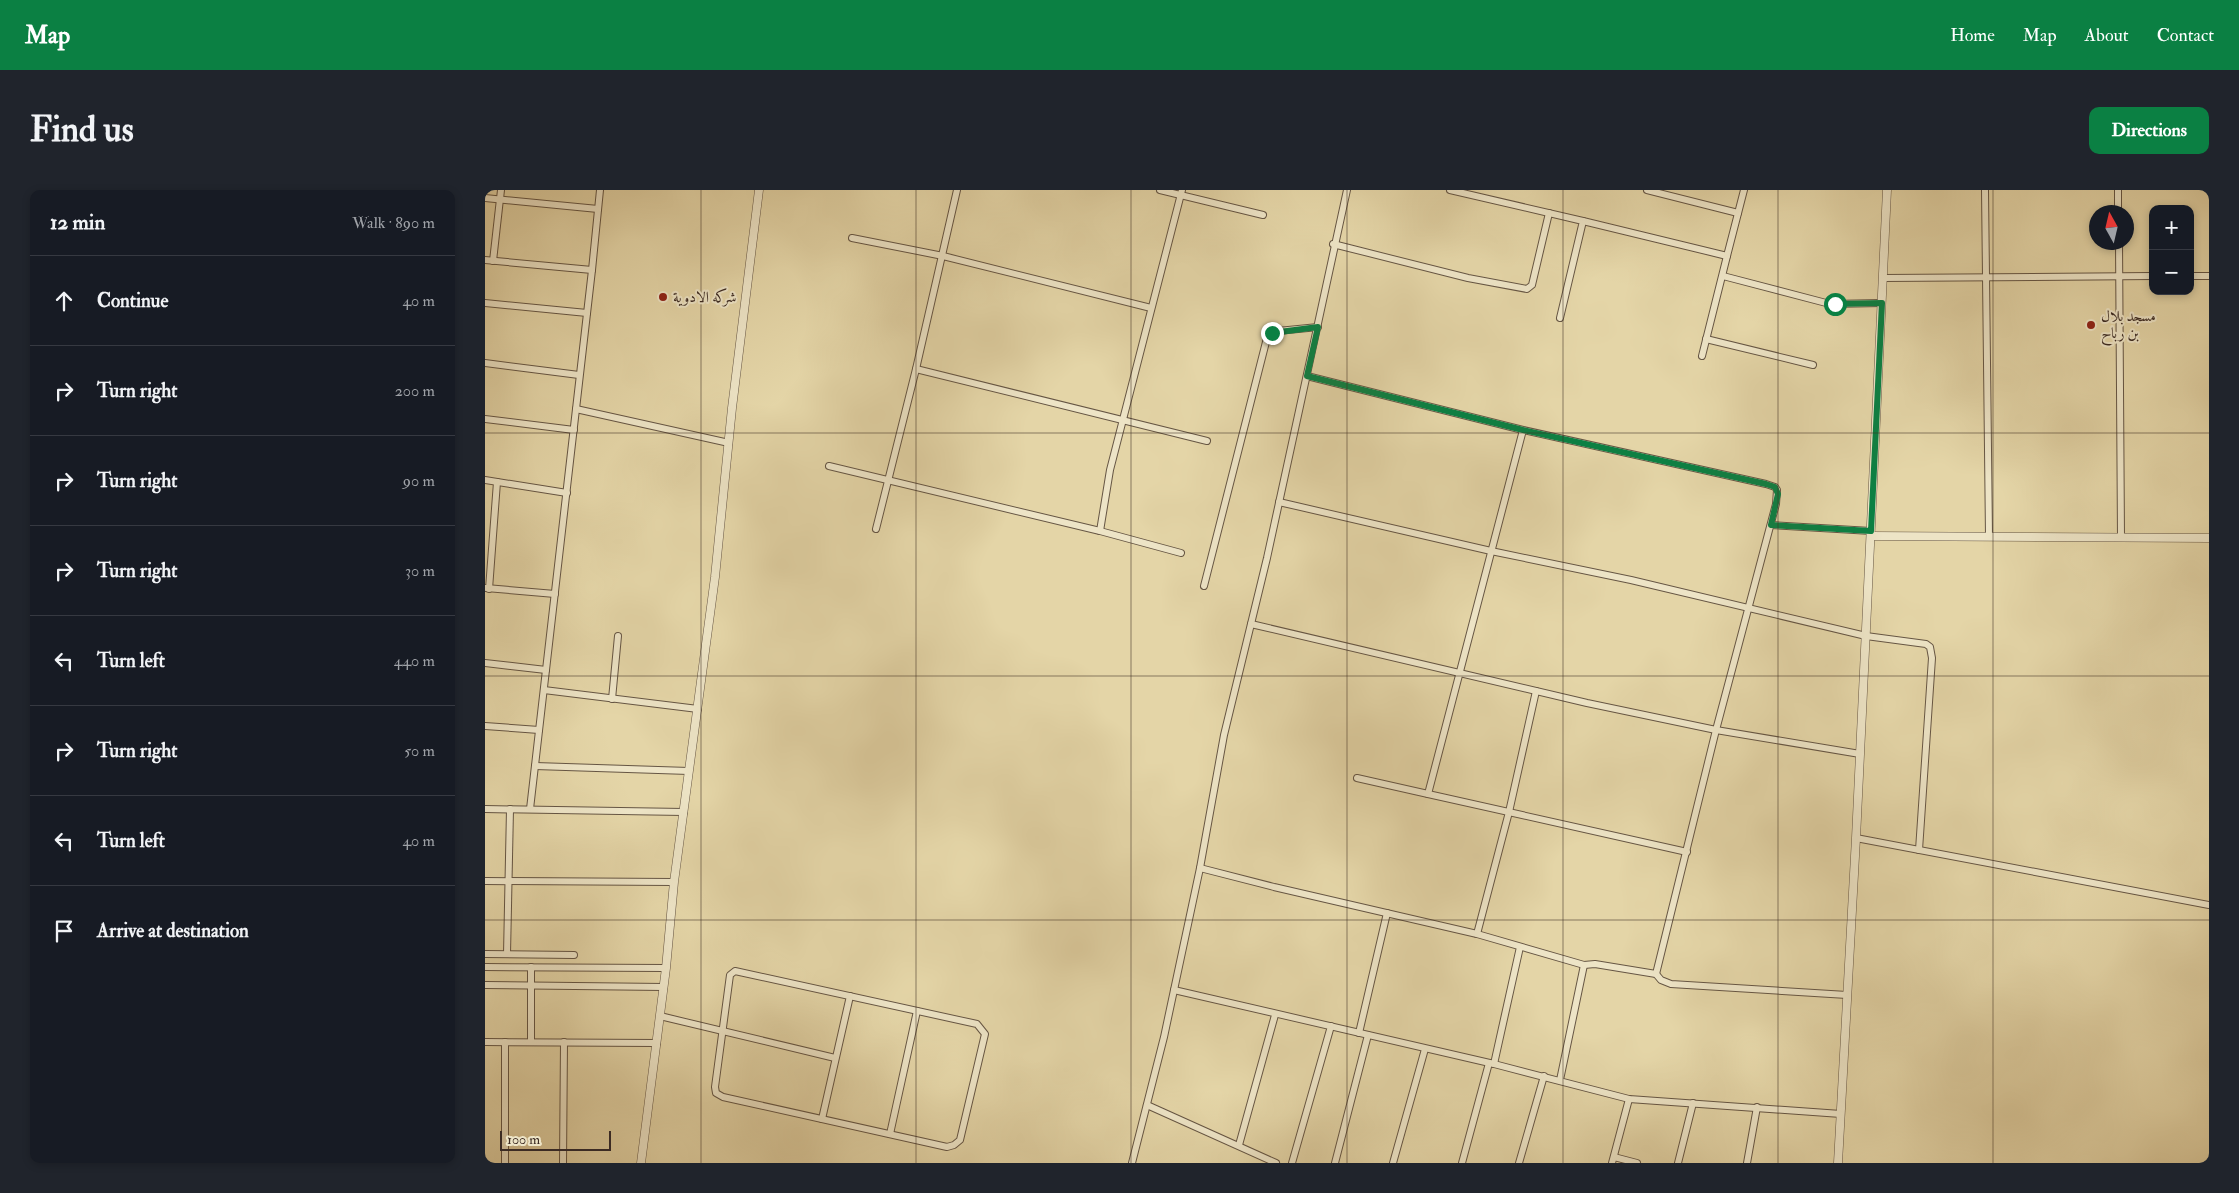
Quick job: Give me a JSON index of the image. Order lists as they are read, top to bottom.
{
  "places": ["شركه الادوية", "مسجد بلال بن رباح"],
  "scale_bar": "100 m",
  "north": "top",
  "page": {
    "header": "Map",
    "nav": [
      "Home",
      "Map",
      "About",
      "Contact"
    ],
    "buttons": "Directions",
    "title": "Find us",
    "heading": ["12 min", "Walk · 890 m"],
    "map_buttons": ["+", "−"],
    "list": [
      ["Continue", "40 m"],
      ["Turn right", "200 m"],
      ["Turn right", "90 m"],
      ["Turn right", "30 m"],
      ["Turn left", "440 m"],
      ["Turn right", "50 m"],
      ["Turn left", "40 m"],
      "Arrive at destination"
    ],
    "scale": "100 m"
  }
}
